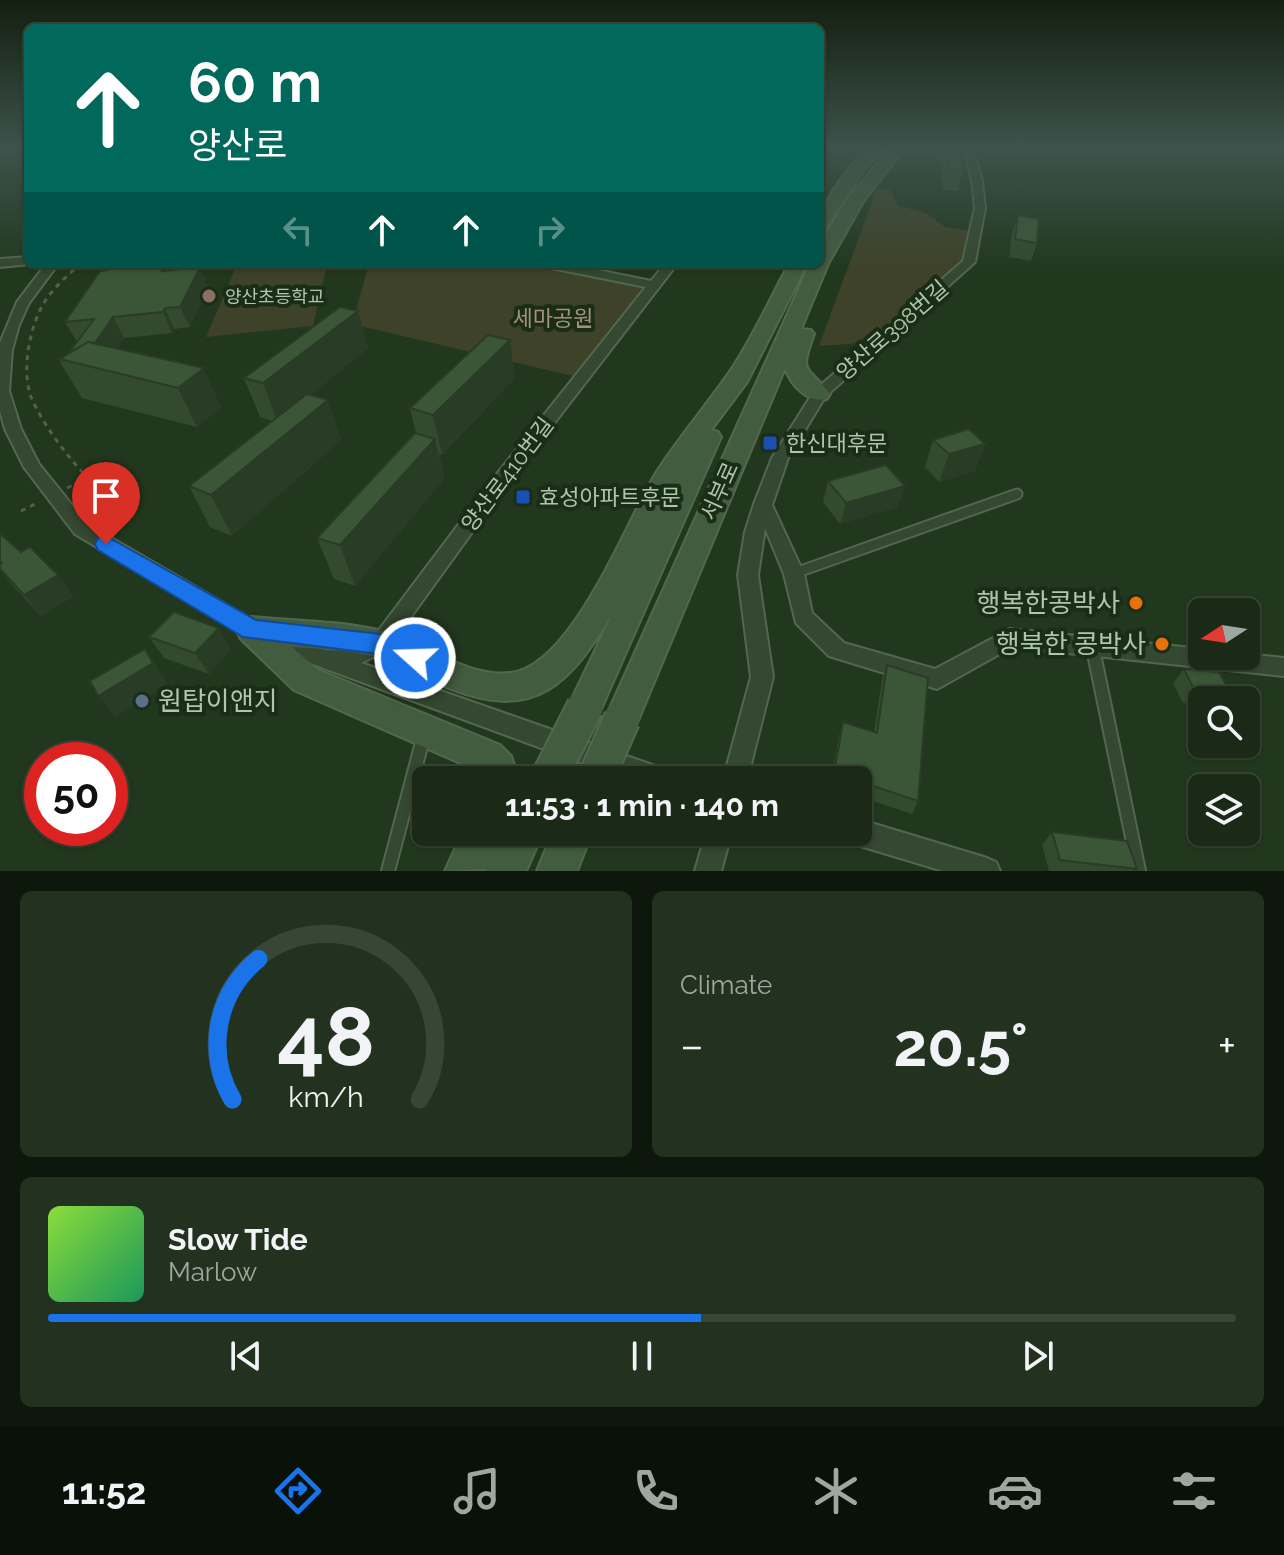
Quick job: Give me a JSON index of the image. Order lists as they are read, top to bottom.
{
  "streets": {
    "main road": ["서부로"],
    "street": ["양산로398번길", "양산로410번길"]
  },
  "parks": ["세마공원"],
  "places": {
    "other": [
      "양산초등학교",
      "행복한콩박사",
      "행북한 콩박사",
      "원탑이앤지"
    ],
    "transit": ["한신대후문", "효성아파트후문"]
  },
  "north": "left",
  "page": {
    "turn": ["60 m", "양산로"],
    "limit": "50",
    "trip": "11:53 · 1 min · 140 m",
    "tile": "Climate",
    "heat": ["−", "20.5°", "+"],
    "song": ["Slow Tide", "Marlow"],
    "tabs": "11:52",
    "gauge": ["48", "km/h"]
  }
}
